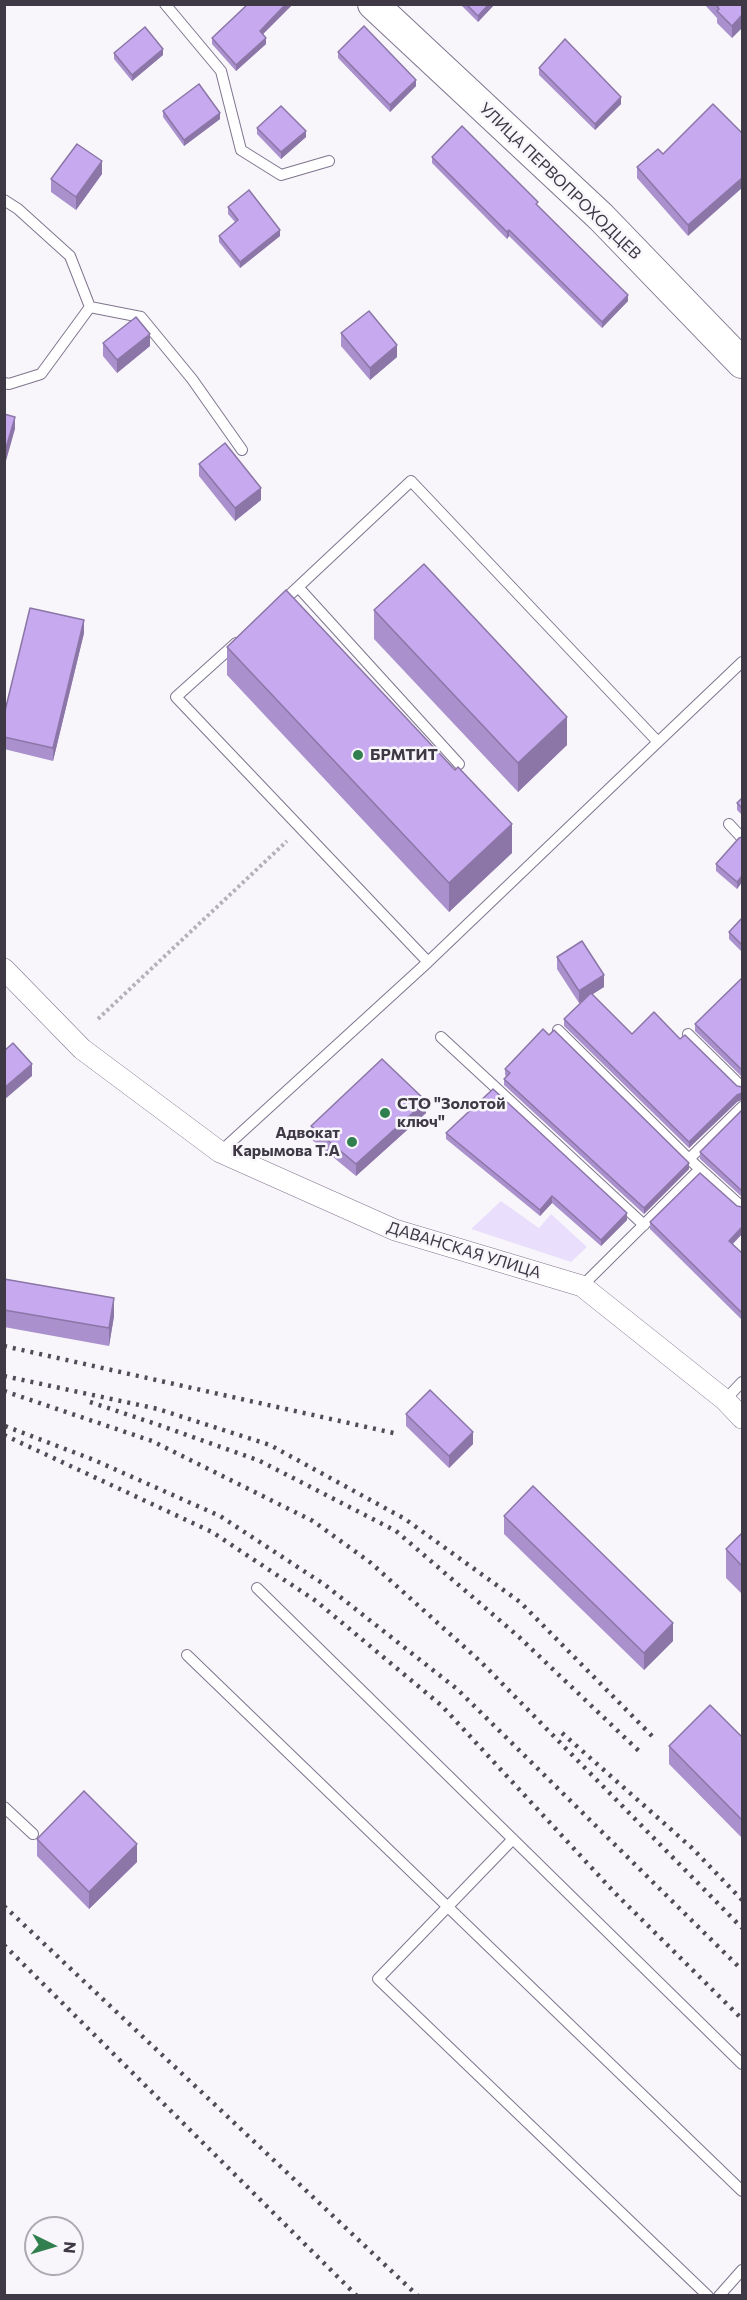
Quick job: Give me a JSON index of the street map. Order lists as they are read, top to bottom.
{
  "streets": {
    "street": ["УЛИЦА ПЕРВОПРОХОДЦЕВ", "ДАВАНСКАЯ УЛИЦА"]
  },
  "places": ["БРМТИТ", "СТО \"Золотой ключ\"", "Адвокат Карымова Т.А"],
  "north": "right"
}
